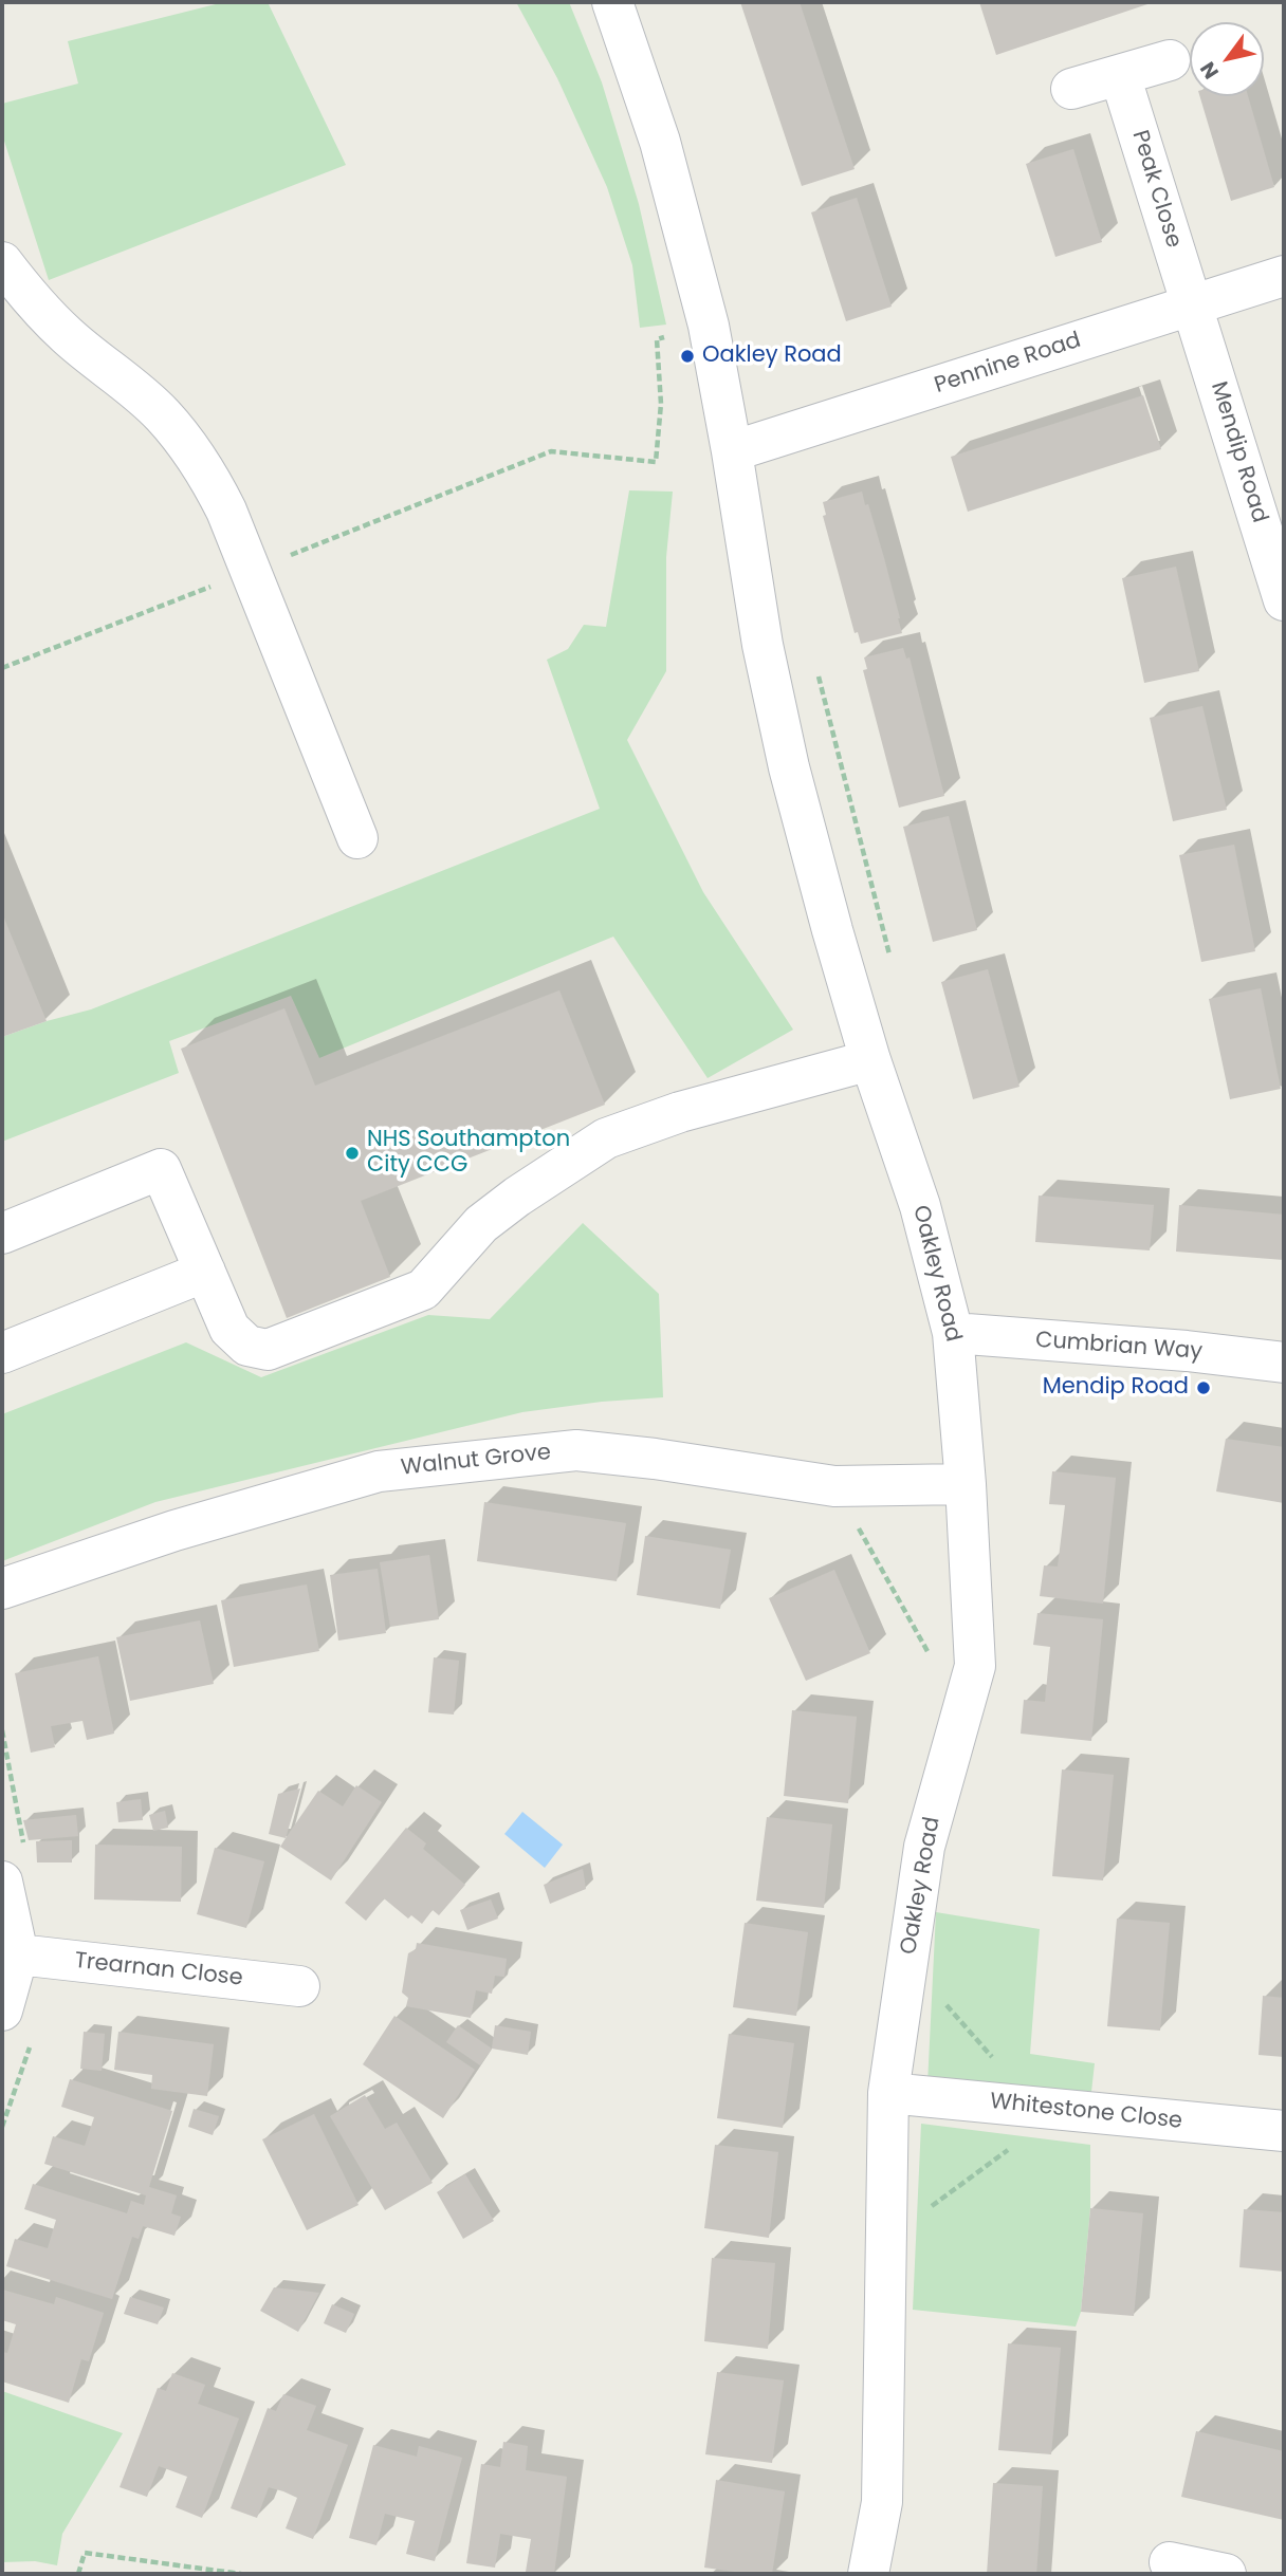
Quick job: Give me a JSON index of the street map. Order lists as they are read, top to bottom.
{
  "streets": {
    "street": [
      "Peak Close",
      "Pennine Road",
      "Mendip Road",
      "Oakley Road",
      "Cumbrian Way",
      "Walnut Grove",
      "Trearnan Close",
      "Whitestone Close"
    ]
  },
  "crossings": [
    ["Peak Close", "Pennine Road"],
    ["Peak Close", "Mendip Road"],
    ["Pennine Road", "Mendip Road"],
    ["Pennine Road", "Oakley Road"],
    ["Oakley Road", "Cumbrian Way"],
    ["Oakley Road", "Walnut Grove"],
    ["Oakley Road", "Whitestone Close"]
  ],
  "places": ["Oakley Road", "NHS Southampton City CCG", "Mendip Road"],
  "north": "bottom left"
}
